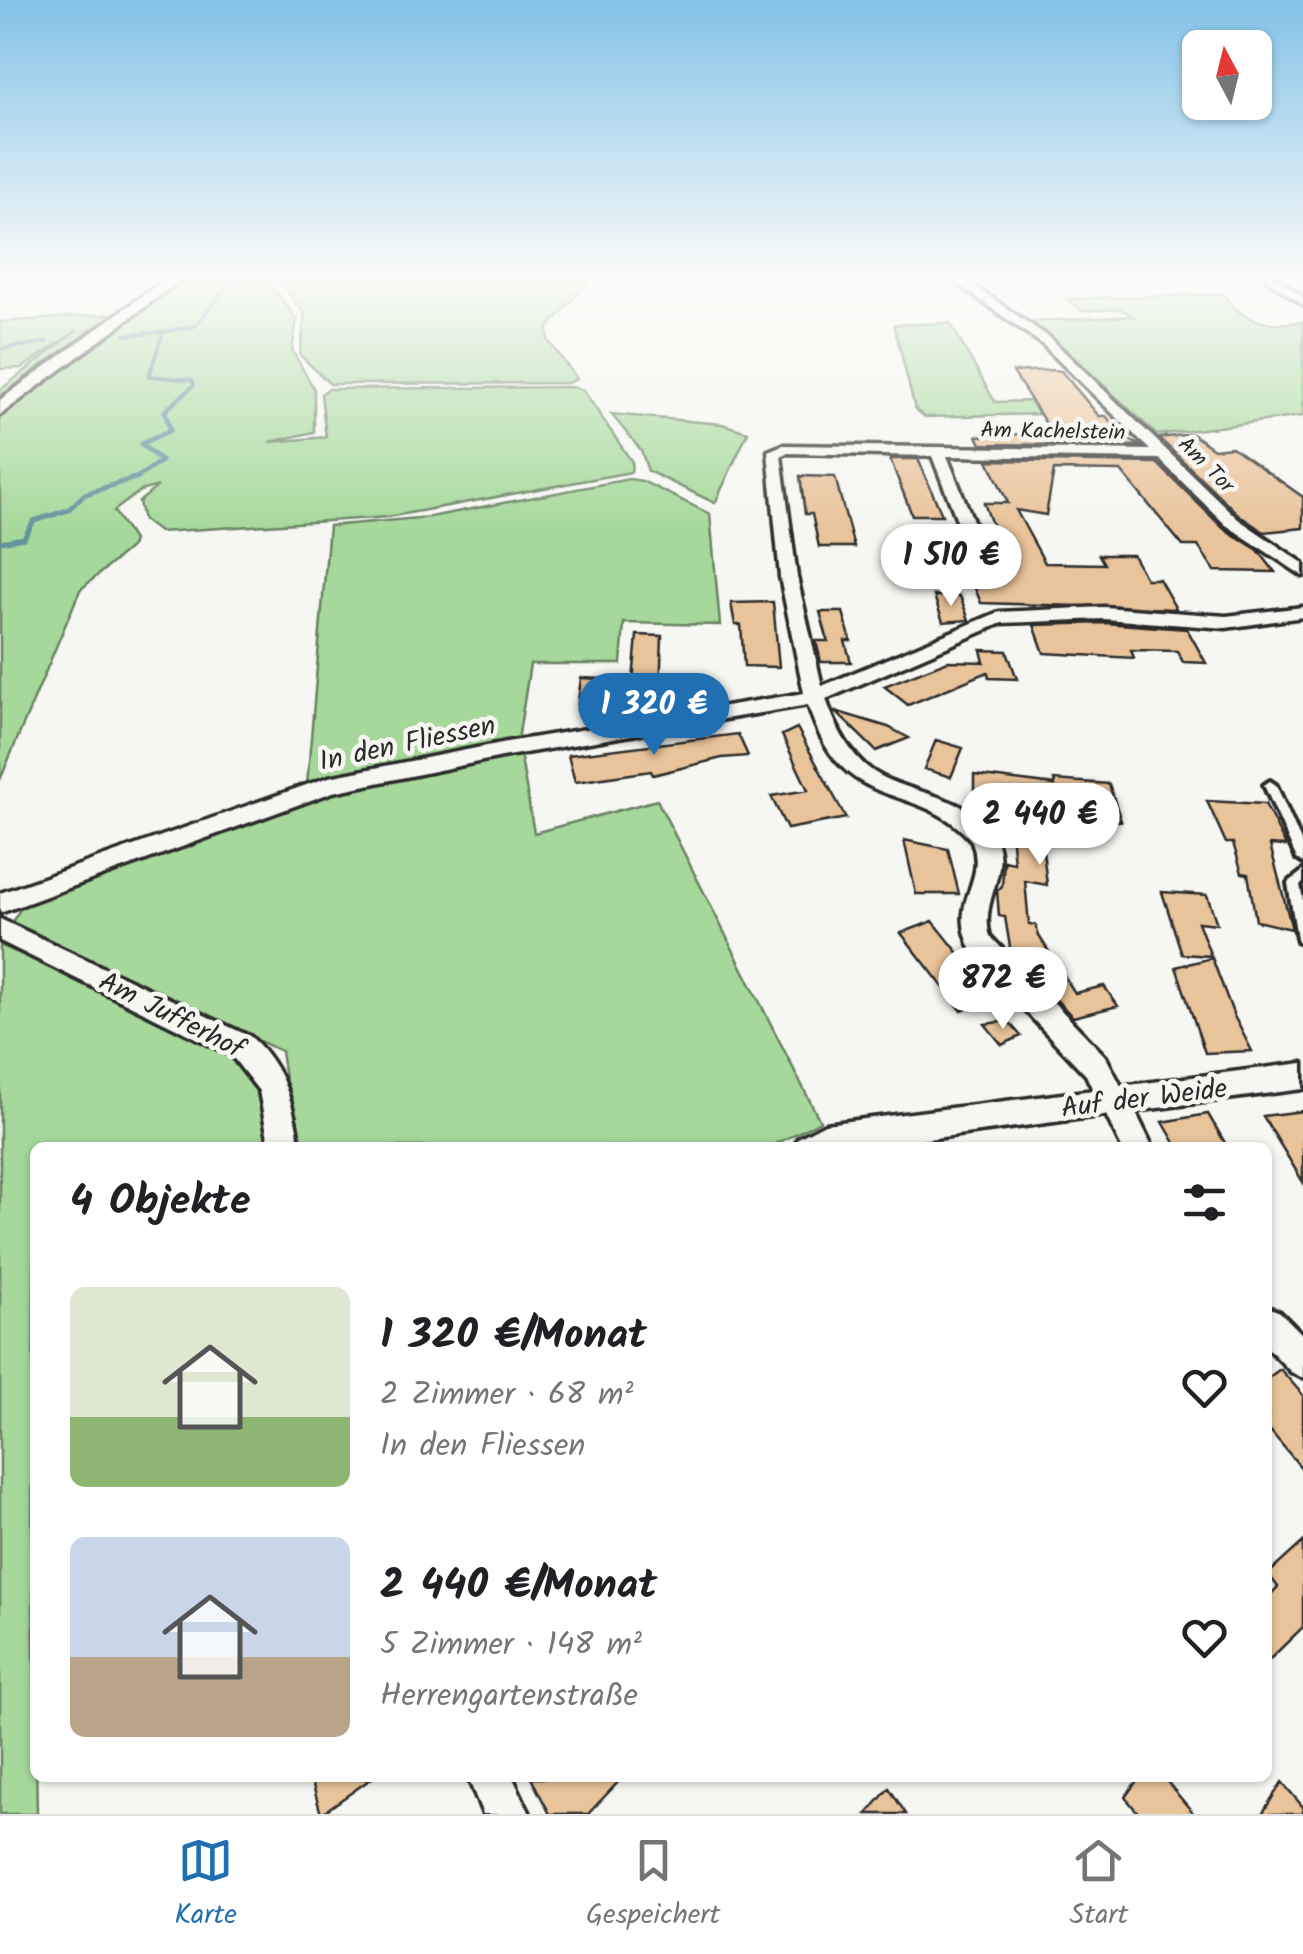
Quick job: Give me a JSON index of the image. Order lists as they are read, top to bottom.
{
  "streets": {
    "street": [
      "Am Kachelstein",
      "Am Tor",
      "In den Fliessen",
      "Am Jufferhof",
      "Auf der Weide"
    ]
  },
  "crossings": [
    ["Am Kachelstein", "Am Tor"],
    ["Am Kachelstein", "In den Fliessen"]
  ],
  "north": "top",
  "page": {
    "price": [
      "1 510 €",
      "1 320 €",
      "2 440 €",
      "872 €"
    ],
    "heading": "4 Objekte",
    "list": [
      {
        "name": "1 320 €/Monat",
        "note": "2 Zimmer · 68 m² · In den Fliessen"
      },
      {
        "name": "2 440 €/Monat",
        "note": "5 Zimmer · 148 m² · Herrengartenstraße"
      }
    ],
    "tabs": ["Karte", "Gespeichert", "Start"]
  }
}
